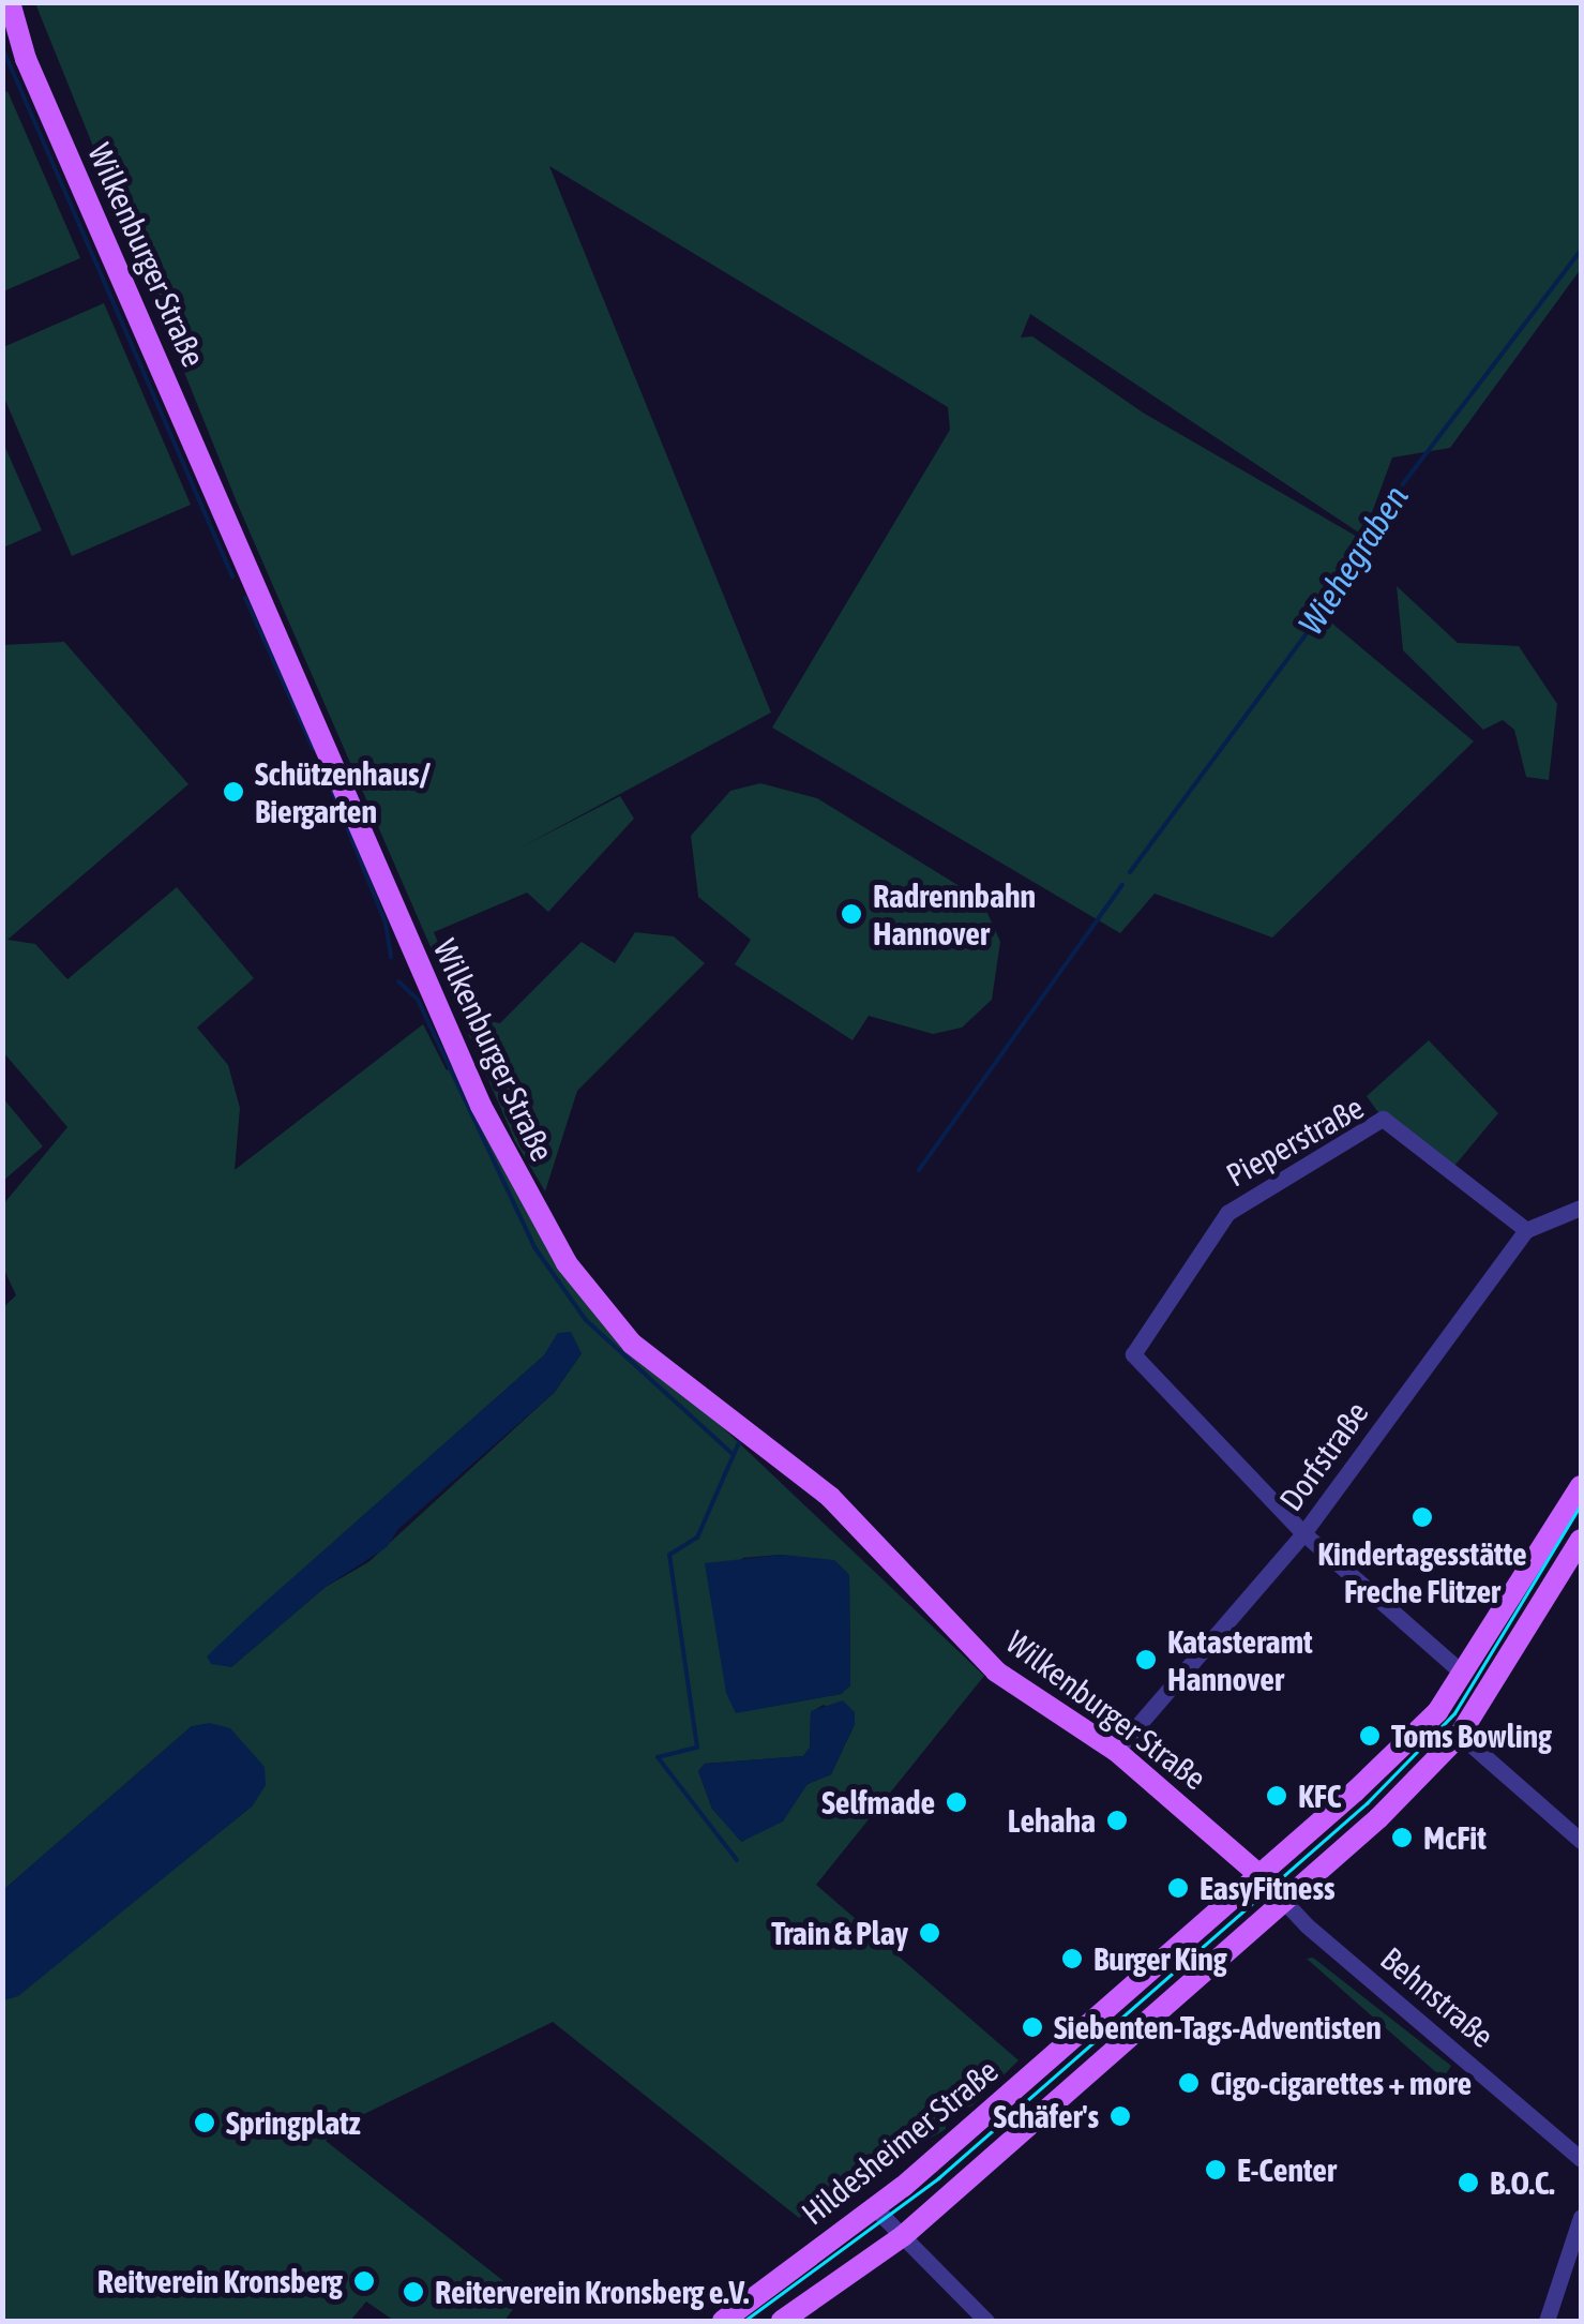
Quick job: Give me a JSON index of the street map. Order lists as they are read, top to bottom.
{
  "streets": {
    "main road": ["Wilkenburger Straße", "Hildesheimer Straße"],
    "street": ["Pieperstraße", "Dorfstraße", "Behnstraße"]
  },
  "crossings": [
    ["Wilkenburger Straße", "Dorfstraße"],
    ["Wilkenburger Straße", "Behnstraße"],
    ["Wilkenburger Straße", "Hildesheimer Straße"],
    ["Pieperstraße", "Dorfstraße"],
    ["Behnstraße", "Hildesheimer Straße"]
  ],
  "water": ["Wiehegraben"],
  "places": [
    "Schützenhaus/ Biergarten",
    "Radrennbahn Hannover",
    "Kindertagesstätte Freche Flitzer",
    "Katasteramt Hannover",
    "Toms Bowling",
    "KFC",
    "Selfmade",
    "Lehaha",
    "McFit",
    "EasyFitness",
    "Train & Play",
    "Burger King",
    "Siebenten-Tags-Adventisten",
    "Cigo-cigarettes + more",
    "Schäfer's",
    "Springplatz",
    "E-Center",
    "B.O.C.",
    "Reitverein Kronsberg",
    "Reiterverein Kronsberg e.V."
  ]
}
